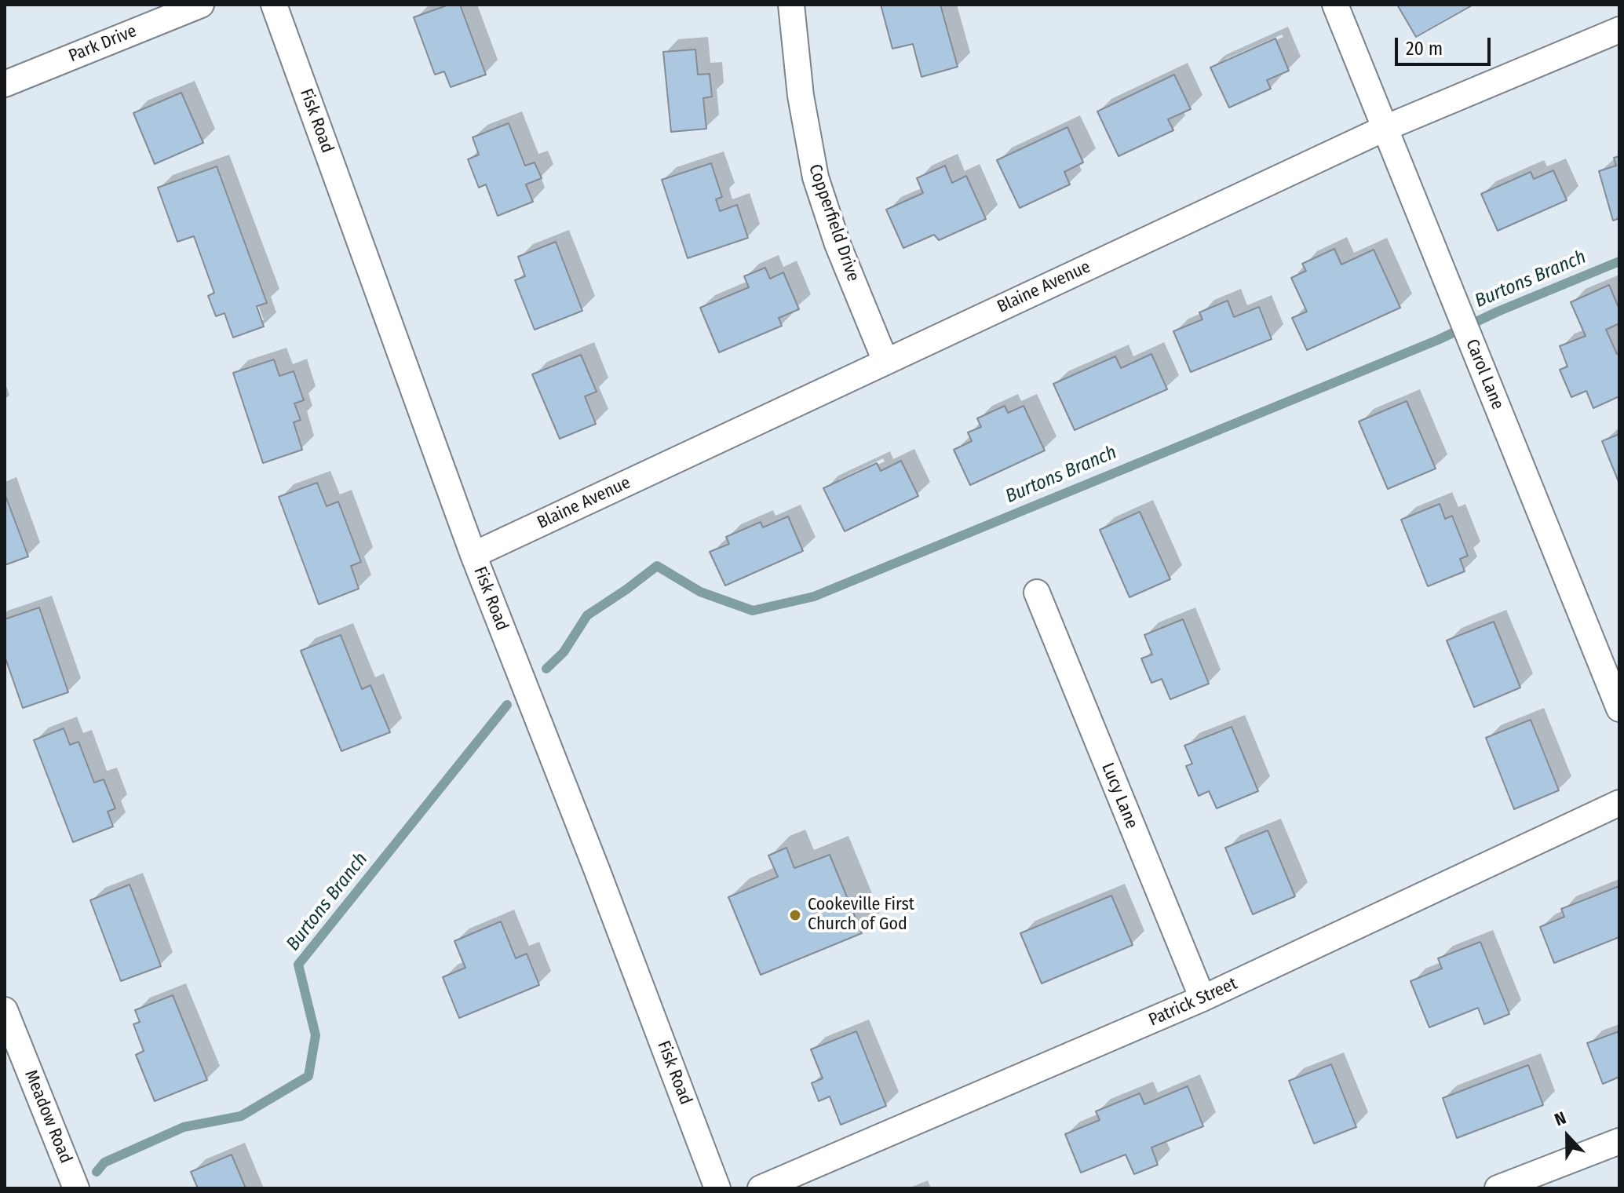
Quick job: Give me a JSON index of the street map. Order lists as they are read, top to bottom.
{
  "streets": {
    "street": [
      "Park Drive",
      "Fisk Road",
      "Copperfield Drive",
      "Blaine Avenue",
      "Carol Lane",
      "Lucy Lane",
      "Patrick Street",
      "Meadow Road"
    ]
  },
  "crossings": [
    ["Fisk Road", "Blaine Avenue"],
    ["Copperfield Drive", "Blaine Avenue"],
    ["Blaine Avenue", "Carol Lane"],
    ["Lucy Lane", "Patrick Street"]
  ],
  "water": ["Burtons Branch"],
  "places": ["Cookeville First Church of God"],
  "scale_bar": "20 m",
  "north": "top"
}
